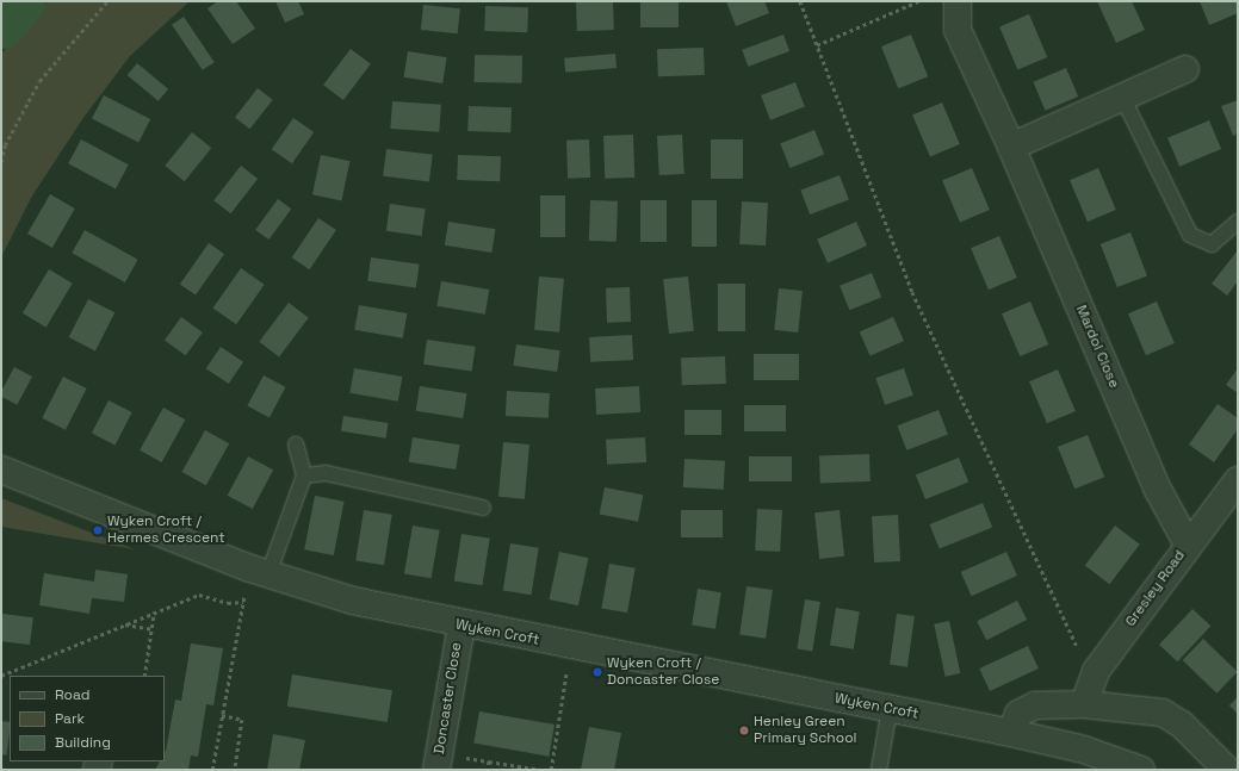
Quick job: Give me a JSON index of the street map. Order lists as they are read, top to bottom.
{
  "streets": {
    "street": [
      "Mardol Close",
      "Gresley Road",
      "Wyken Croft",
      "Doncaster Close"
    ]
  },
  "crossings": [
    ["Mardol Close", "Gresley Road"],
    ["Wyken Croft", "Doncaster Close"]
  ],
  "places": ["Wyken Croft / Hermes Crescent", "Wyken Croft / Doncaster Close", "Henley Green Primary School"],
  "legend": ["Road", "Park", "Building"]
}
